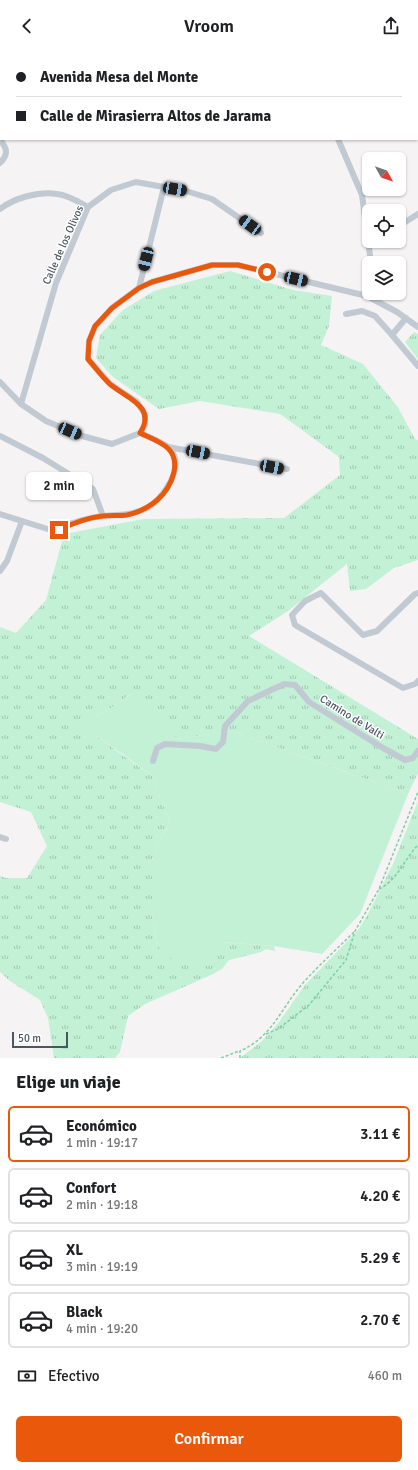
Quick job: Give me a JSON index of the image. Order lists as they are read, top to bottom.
{
  "streets": {
    "street": ["Calle de los Olivos", "Camino de Valti"]
  },
  "scale_bar": "50 m",
  "north": "bottom right",
  "page": {
    "header": "Vroom",
    "banner": ["Avenida Mesa del Monte", "Calle de Mirasierra Altos de Jarama"],
    "bubble": "2 min",
    "scale": "50 m",
    "heading": "Elige un viaje",
    "list": [
      {
        "name": "Económico",
        "note": "1 min · 19:17",
        "value": "3.11 €"
      },
      {
        "name": "Confort",
        "note": "2 min · 19:18",
        "value": "4.20 €"
      },
      {
        "name": "XL",
        "note": "3 min · 19:19",
        "value": "5.29 €"
      },
      {
        "name": "Black",
        "note": "4 min · 19:20",
        "value": "2.70 €"
      }
    ],
    "pay": ["Efectivo", "460 m"],
    "buttons": "Confirmar"
  }
}
